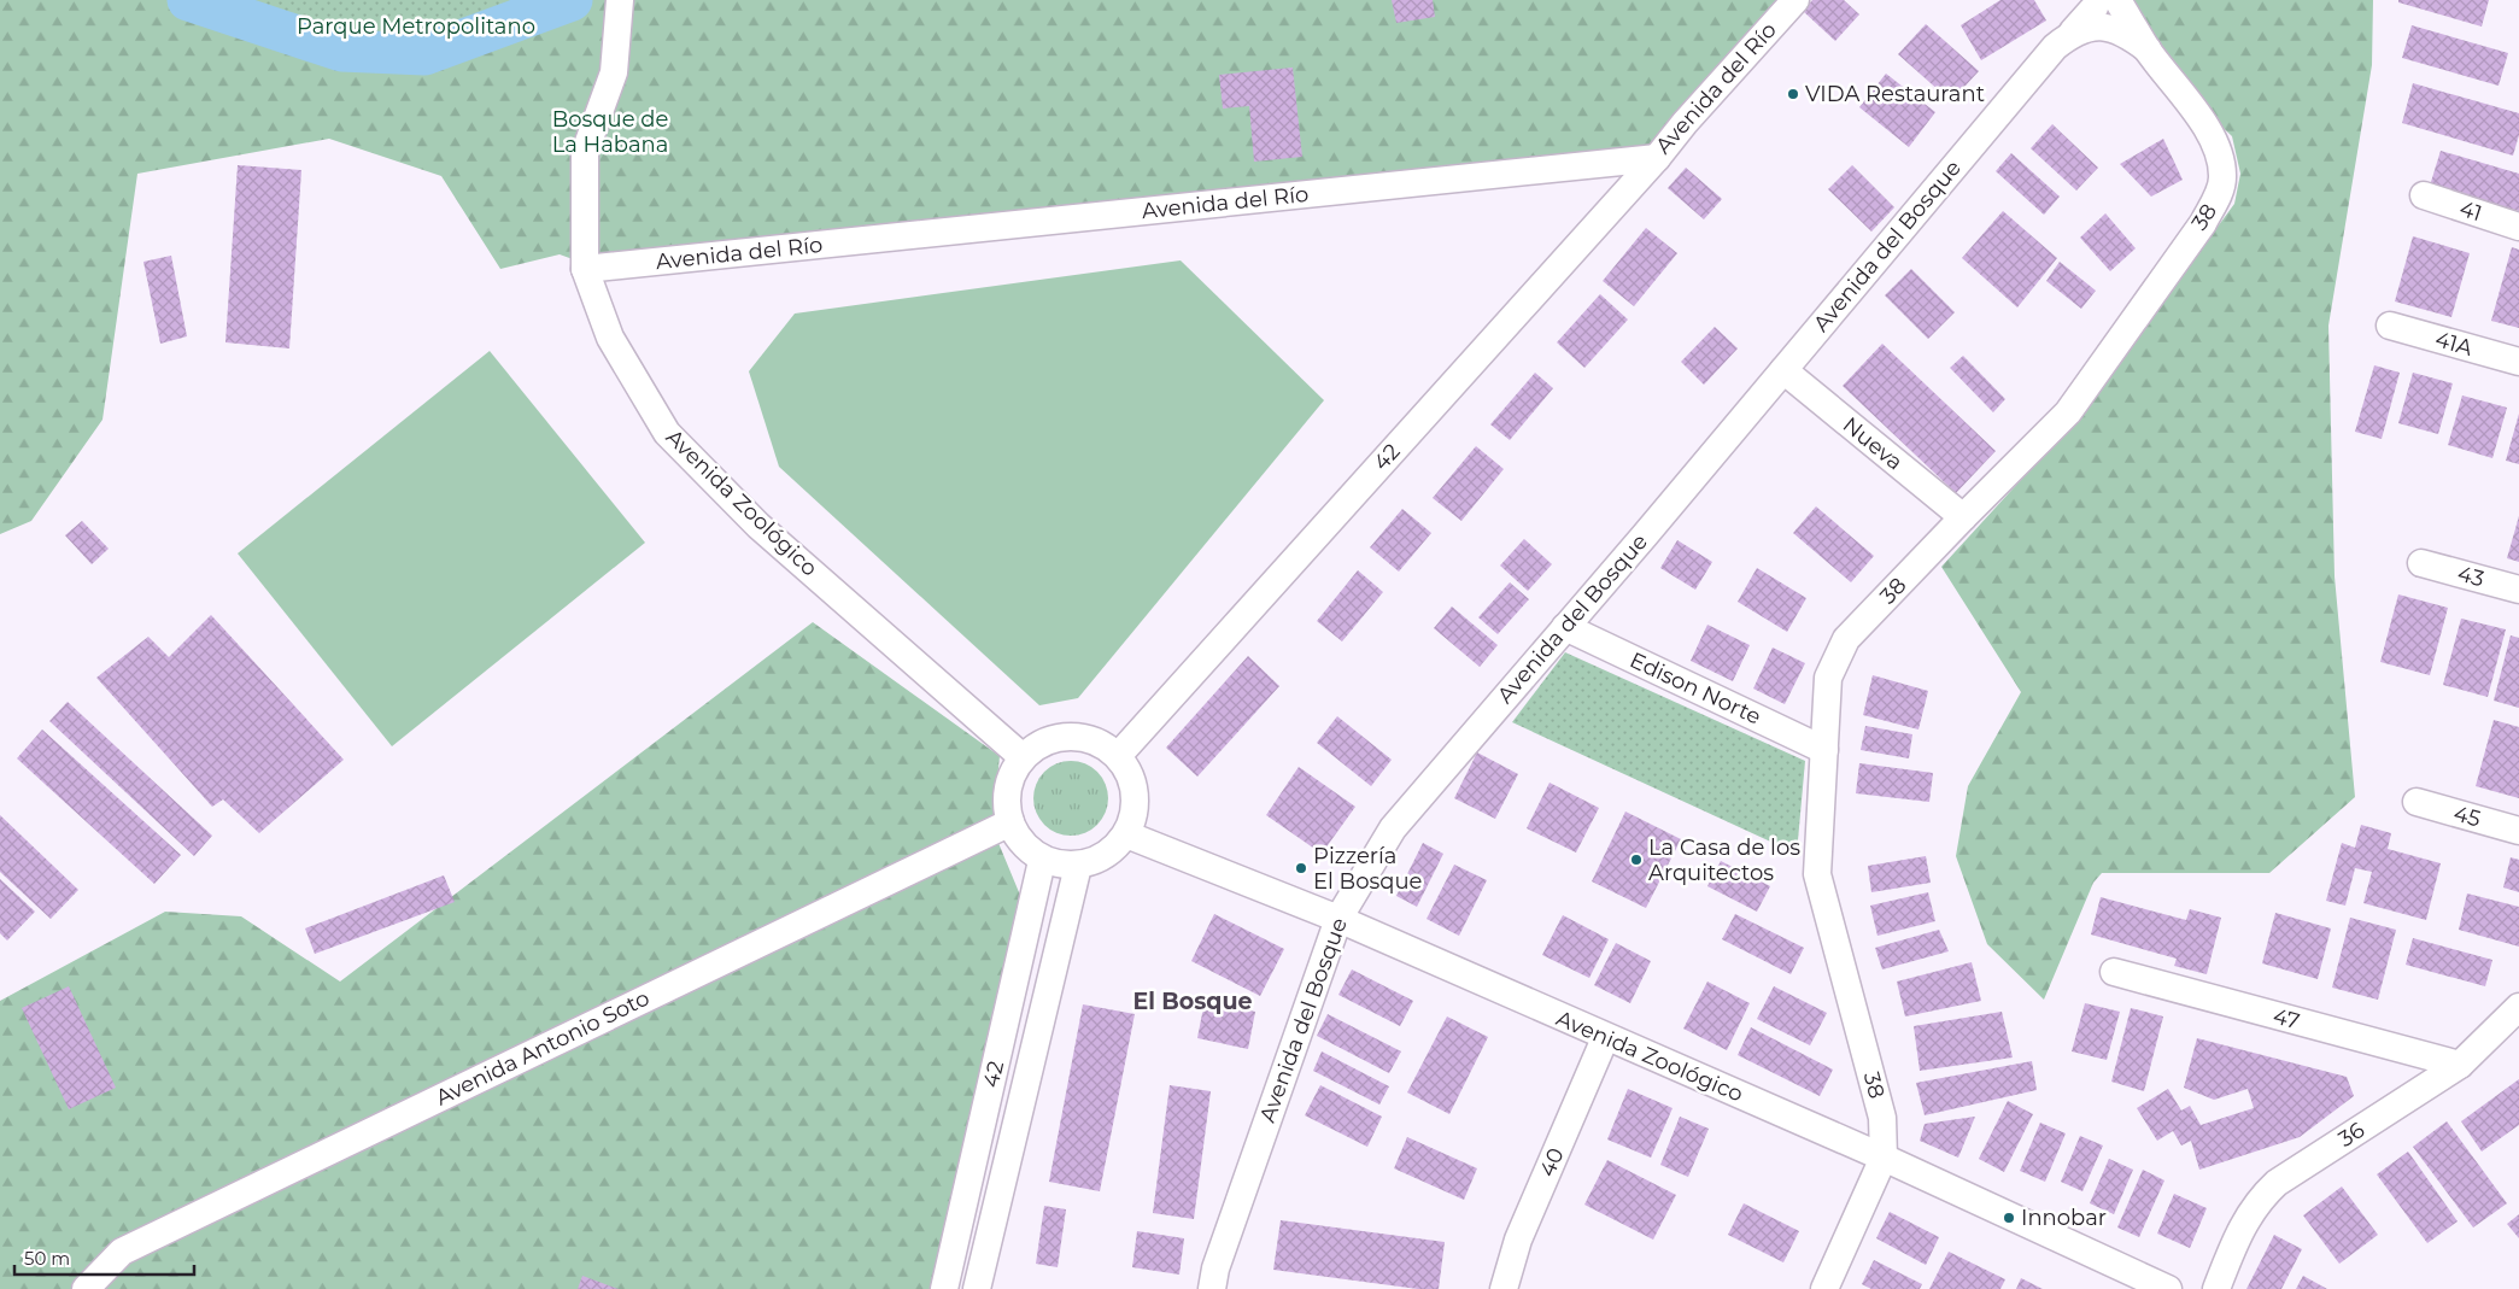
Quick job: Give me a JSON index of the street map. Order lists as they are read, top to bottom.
{
  "streets": {
    "street": [
      "Avenida del Río",
      "41",
      "38",
      "Avenida del Bosque",
      "41A",
      "Nueva",
      "42",
      "Avenida Zoológico",
      "43",
      "Edison Norte",
      "45",
      "47",
      "Avenida Antonio Soto",
      "36",
      "40"
    ]
  },
  "crossings": [
    ["Avenida del Río", "42"],
    ["Avenida del Río", "Avenida Zoológico"],
    ["38", "Nueva"],
    ["38", "Avenida Zoológico"],
    ["38", "Edison Norte"],
    ["Avenida del Bosque", "Nueva"],
    ["Avenida del Bosque", "Avenida Zoológico"],
    ["Avenida del Bosque", "Edison Norte"],
    ["42", "Avenida Zoológico"],
    ["42", "Avenida Antonio Soto"],
    ["Avenida Zoológico", "Avenida Antonio Soto"],
    ["Avenida Zoológico", "40"],
    ["47", "36"]
  ],
  "districts": ["El Bosque"],
  "parks": ["Parque Metropolitano", "Bosque de La Habana"],
  "places": [
    "VIDA Restaurant",
    "La Casa de los Arquitectos",
    "Pizzería El Bosque",
    "Innobar"
  ],
  "scale_bar": "50 m"
}
